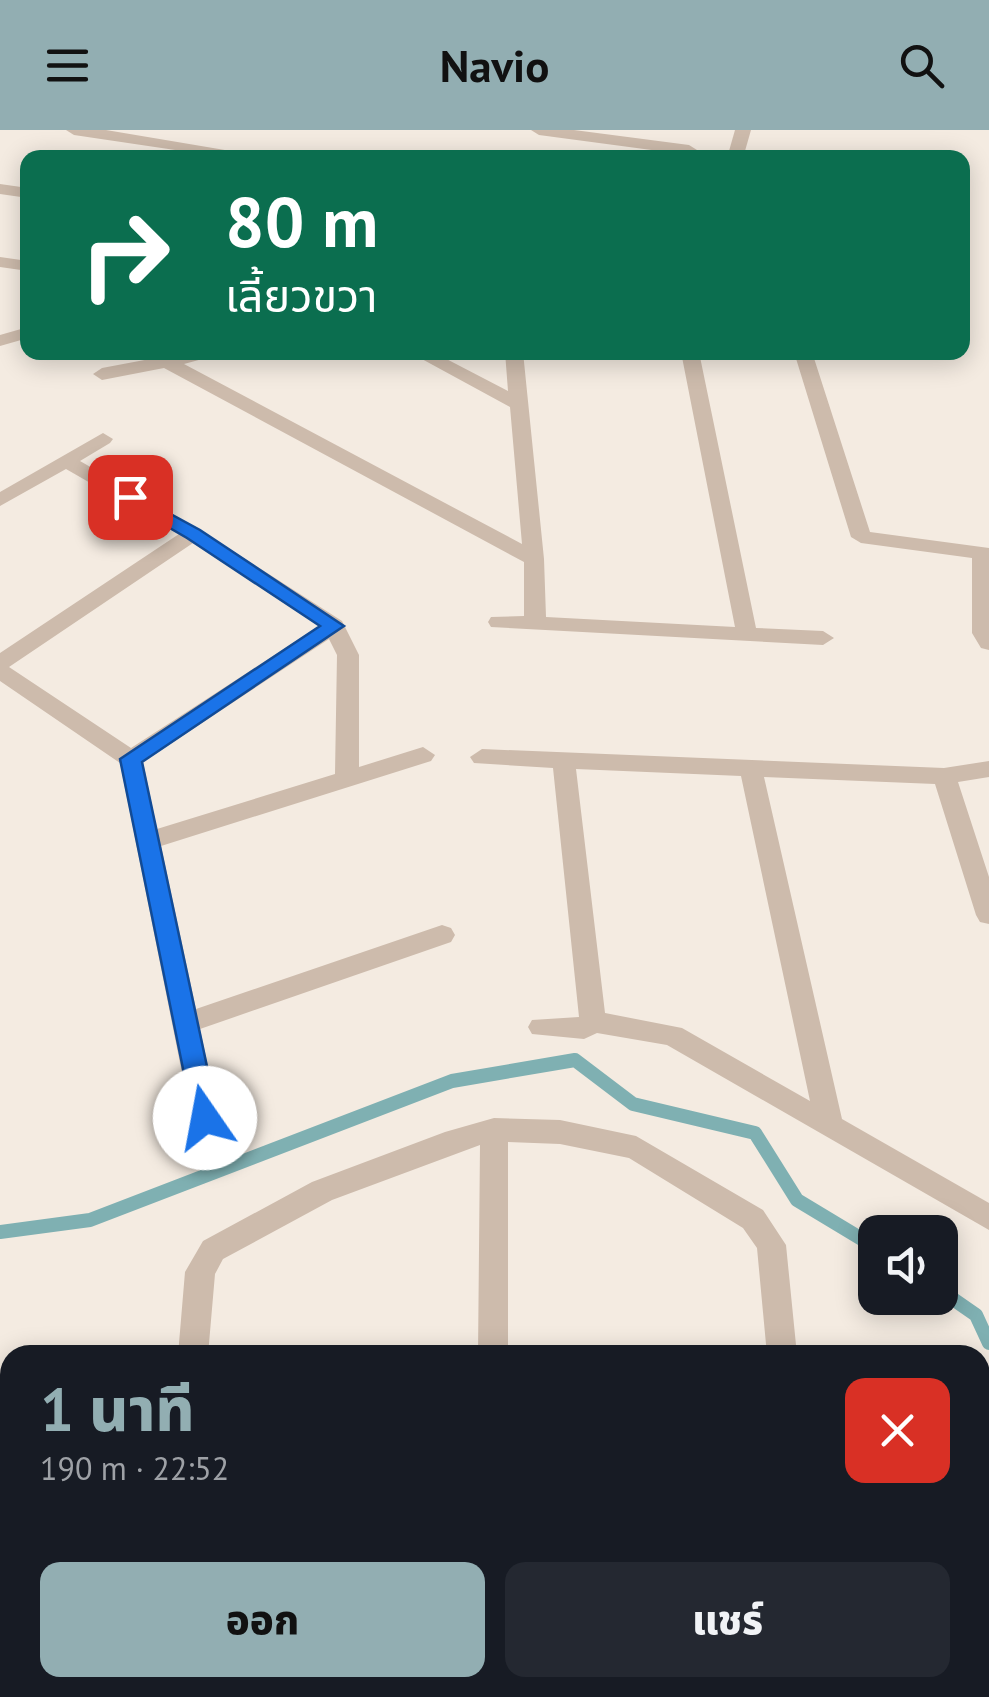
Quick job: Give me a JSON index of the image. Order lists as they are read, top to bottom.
{
  "page": {
    "header": "Navio",
    "turn": ["80 m", "เลี้ยวขวา"],
    "heading": ["1 นาที", "190 m · 22:52"],
    "buttons": ["ออก", "แชร์"]
  }
}
